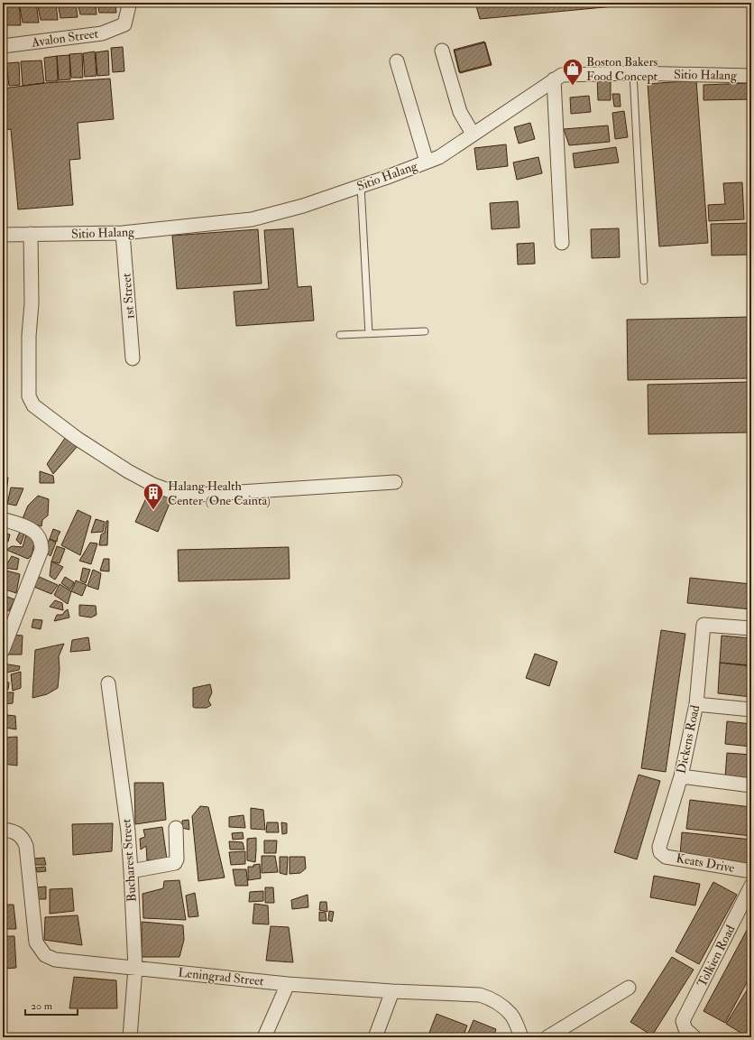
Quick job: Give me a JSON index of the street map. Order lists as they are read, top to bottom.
{
  "streets": {
    "street": [
      "Avalon Street",
      "Sitio Halang",
      "1st Street",
      "Dickens Road",
      "Bucharest Street",
      "Keats Drive",
      "Tolkien Road",
      "Leningrad Street"
    ]
  },
  "crossings": [
    ["Sitio Halang", "1st Street"],
    ["Dickens Road", "Keats Drive"],
    ["Bucharest Street", "Leningrad Street"]
  ],
  "places": {
    "shop": ["Boston Bakers Food Concept"],
    "building": ["Halang Health Center (One Cainta)"]
  },
  "scale_bar": "20 m"
}
